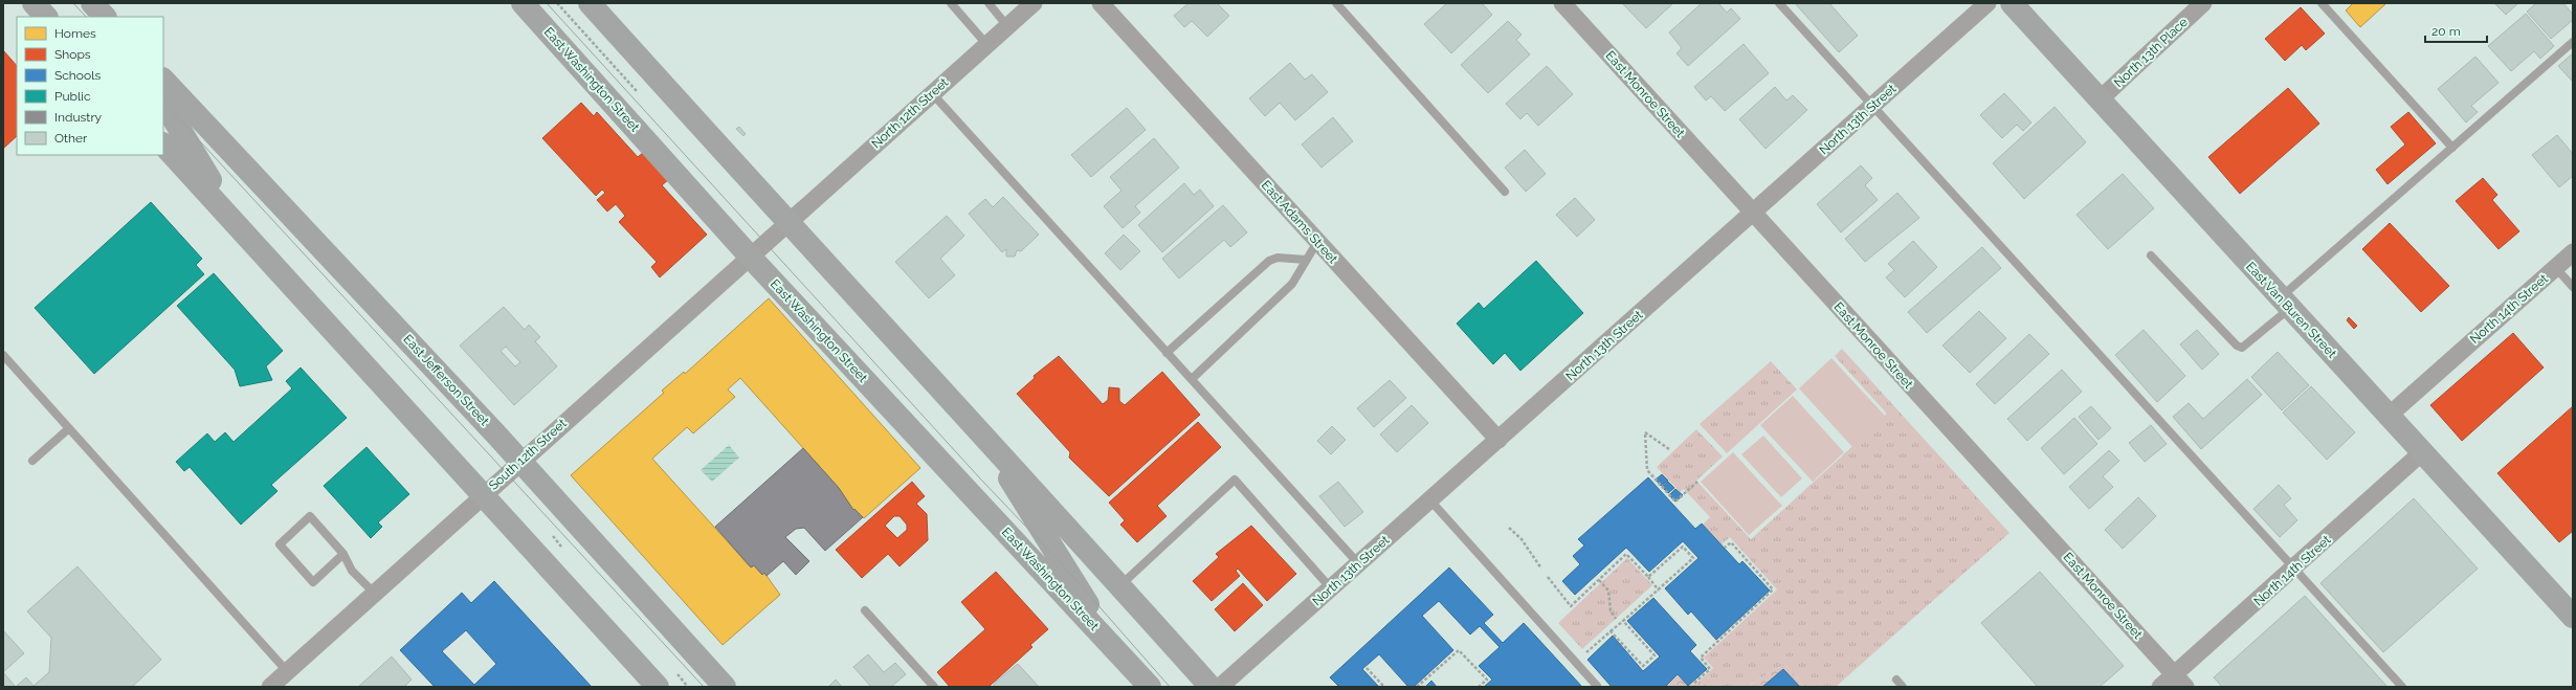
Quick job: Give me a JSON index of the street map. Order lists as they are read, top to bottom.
{
  "streets": {
    "main road": ["East Washington Street", "East Van Buren Street", "East Jefferson Street"],
    "street": [
      "North 13th Place",
      "East Monroe Street",
      "North 12th Street",
      "North 13th Street",
      "East Adams Street",
      "North 14th Street",
      "South 12th Street"
    ]
  },
  "crossings": [
    ["North 13th Place", "East Van Buren Street"],
    ["East Washington Street", "North 12th Street"],
    ["East Washington Street", "South 12th Street"],
    ["East Monroe Street", "North 13th Street"],
    ["East Monroe Street", "North 14th Street"],
    ["North 12th Street", "South 12th Street"],
    ["North 13th Street", "East Adams Street"],
    ["North 14th Street", "East Van Buren Street"],
    ["East Jefferson Street", "South 12th Street"]
  ],
  "legend": [
    "Homes",
    "Shops",
    "Schools",
    "Public",
    "Industry",
    "Other"
  ],
  "scale_bar": "20 m"
}
